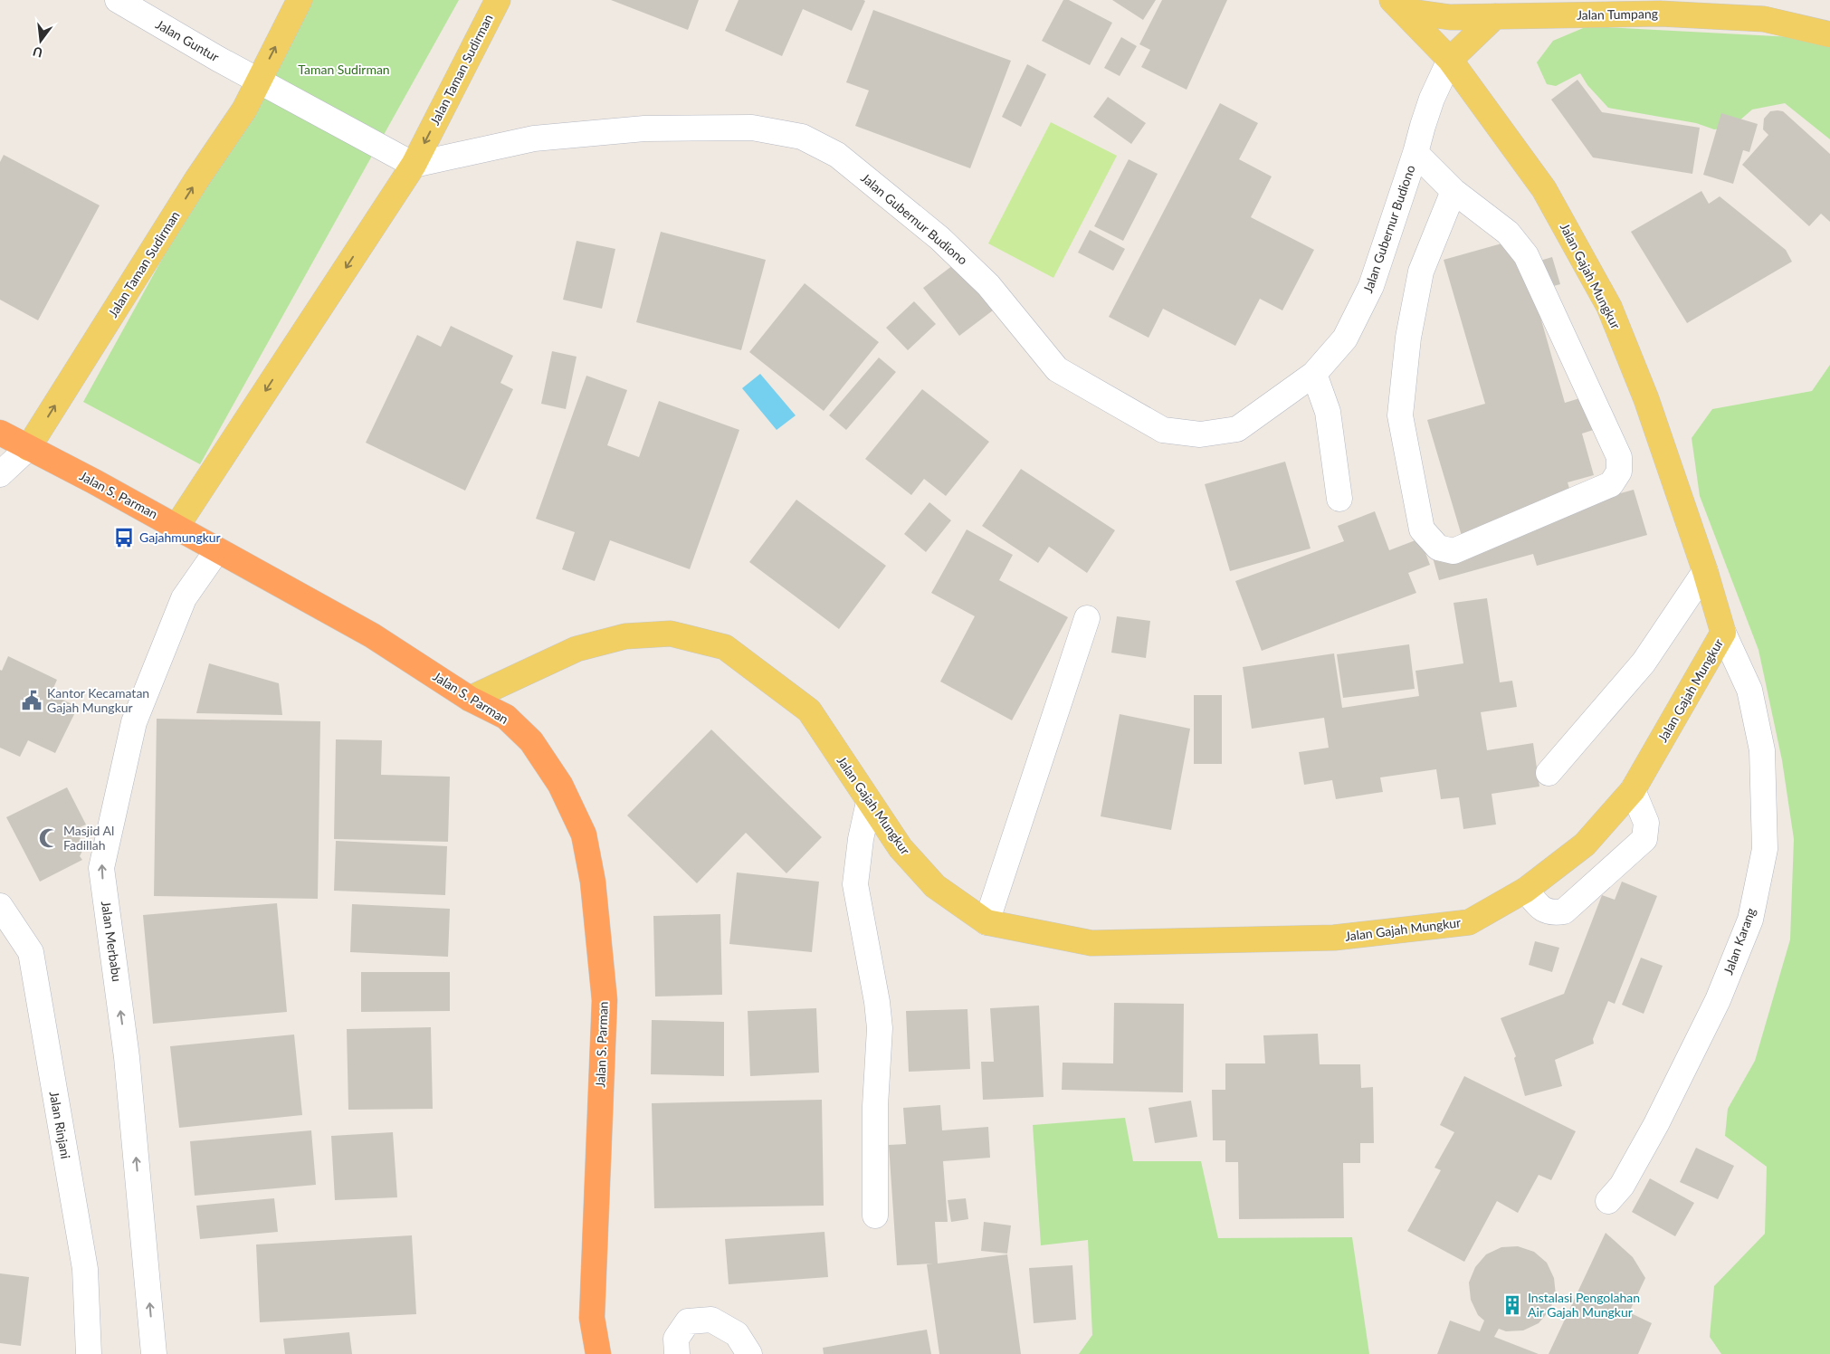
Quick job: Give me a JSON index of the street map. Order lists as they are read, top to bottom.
{
  "streets": {
    "highway": ["Jalan S. Parman"],
    "main road": ["Jalan Tumpang", "Jalan Taman Sudirman", "Jalan Gajah Mungkur"],
    "street": [
      "Jalan Guntur",
      "Jalan Gubernur Budiono",
      "Jalan Merbabu",
      "Jalan Karang",
      "Jalan Rinjani"
    ]
  },
  "crossings": [
    ["Jalan Guntur", "Jalan Taman Sudirman"],
    ["Jalan Taman Sudirman", "Jalan Gubernur Budiono"],
    ["Jalan Taman Sudirman", "Jalan S. Parman"],
    ["Jalan Gubernur Budiono", "Jalan Gajah Mungkur"],
    ["Jalan Gajah Mungkur", "Jalan S. Parman"],
    ["Jalan Gajah Mungkur", "Jalan Karang"],
    ["Jalan S. Parman", "Jalan Merbabu"]
  ],
  "one_way": ["Jalan Merbabu"],
  "parks": ["Taman Sudirman"],
  "places": {
    "bus stop": ["Gajahmungkur"],
    "public building": ["Kantor Kecamatan Gajah Mungkur"],
    "mosque": ["Masjid Al Fadillah"],
    "building": ["Instalasi Pengolahan Air Gajah Mungkur"]
  },
  "north": "bottom"
}
